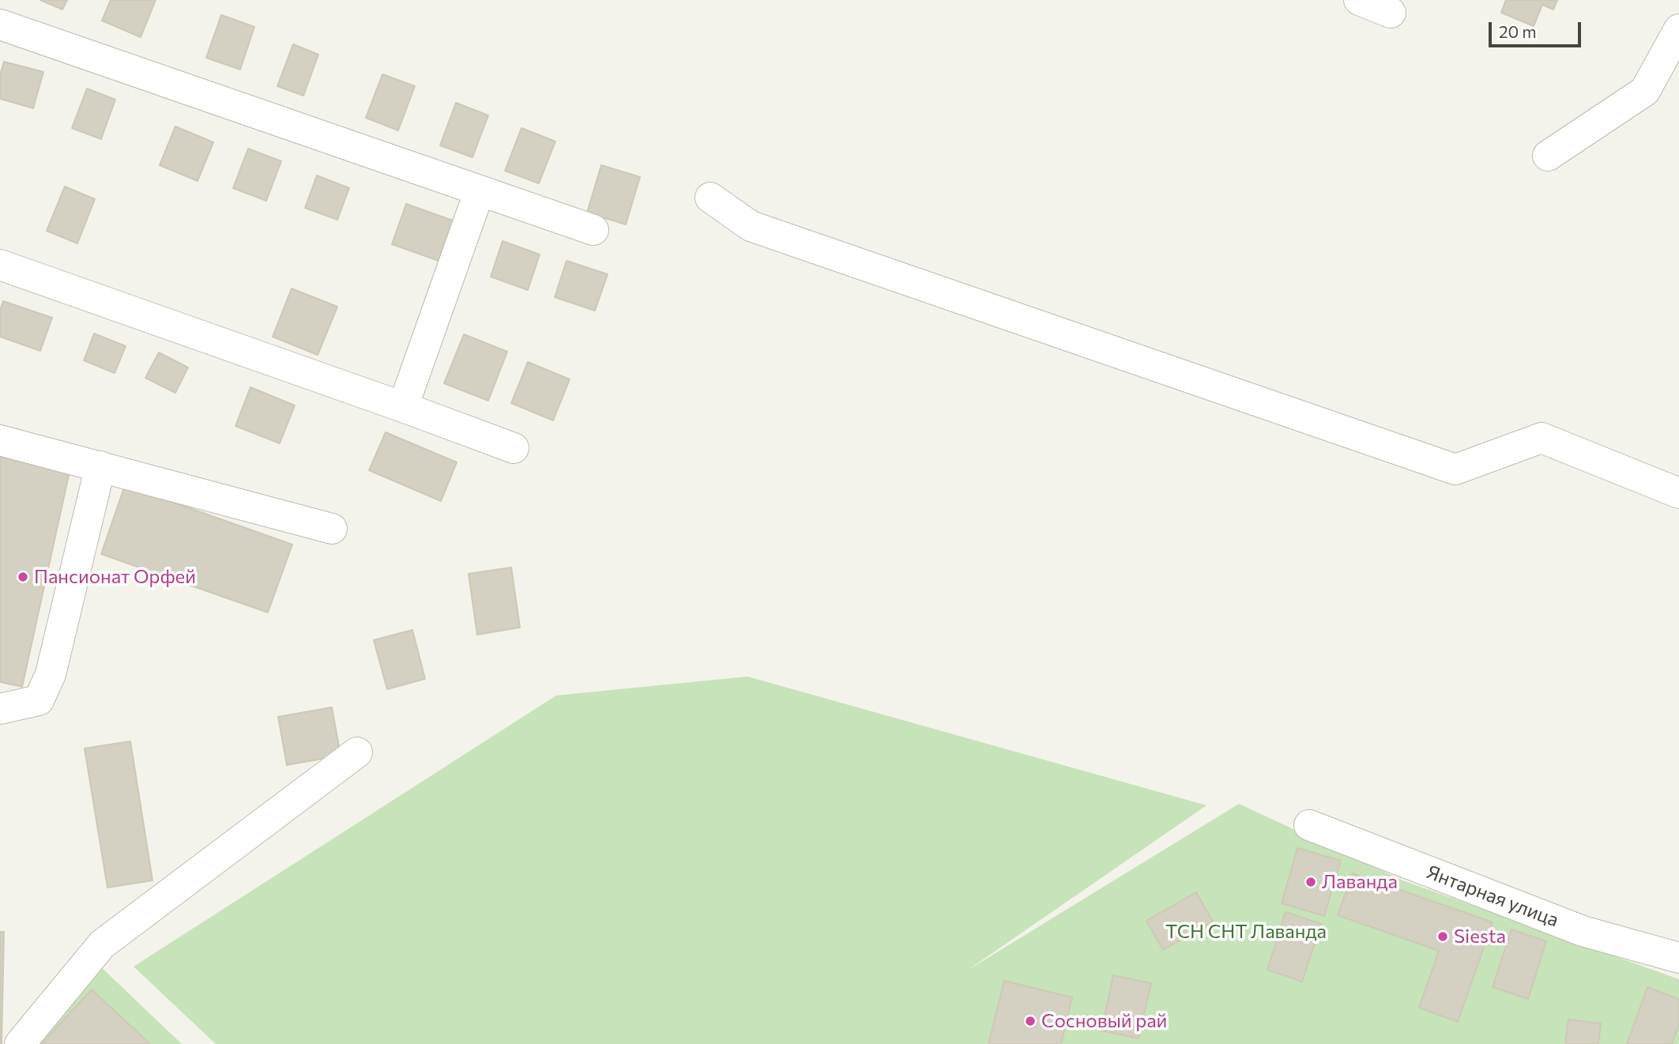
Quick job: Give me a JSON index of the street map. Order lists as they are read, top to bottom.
{
  "streets": {
    "street": ["Янтарная улица"]
  },
  "parks": ["ТСН СНТ Лаванда"],
  "places": [
    "Пансионат Орфей",
    "Лаванда",
    "Siesta",
    "Сосновый рай"
  ],
  "scale_bar": "20 m"
}
